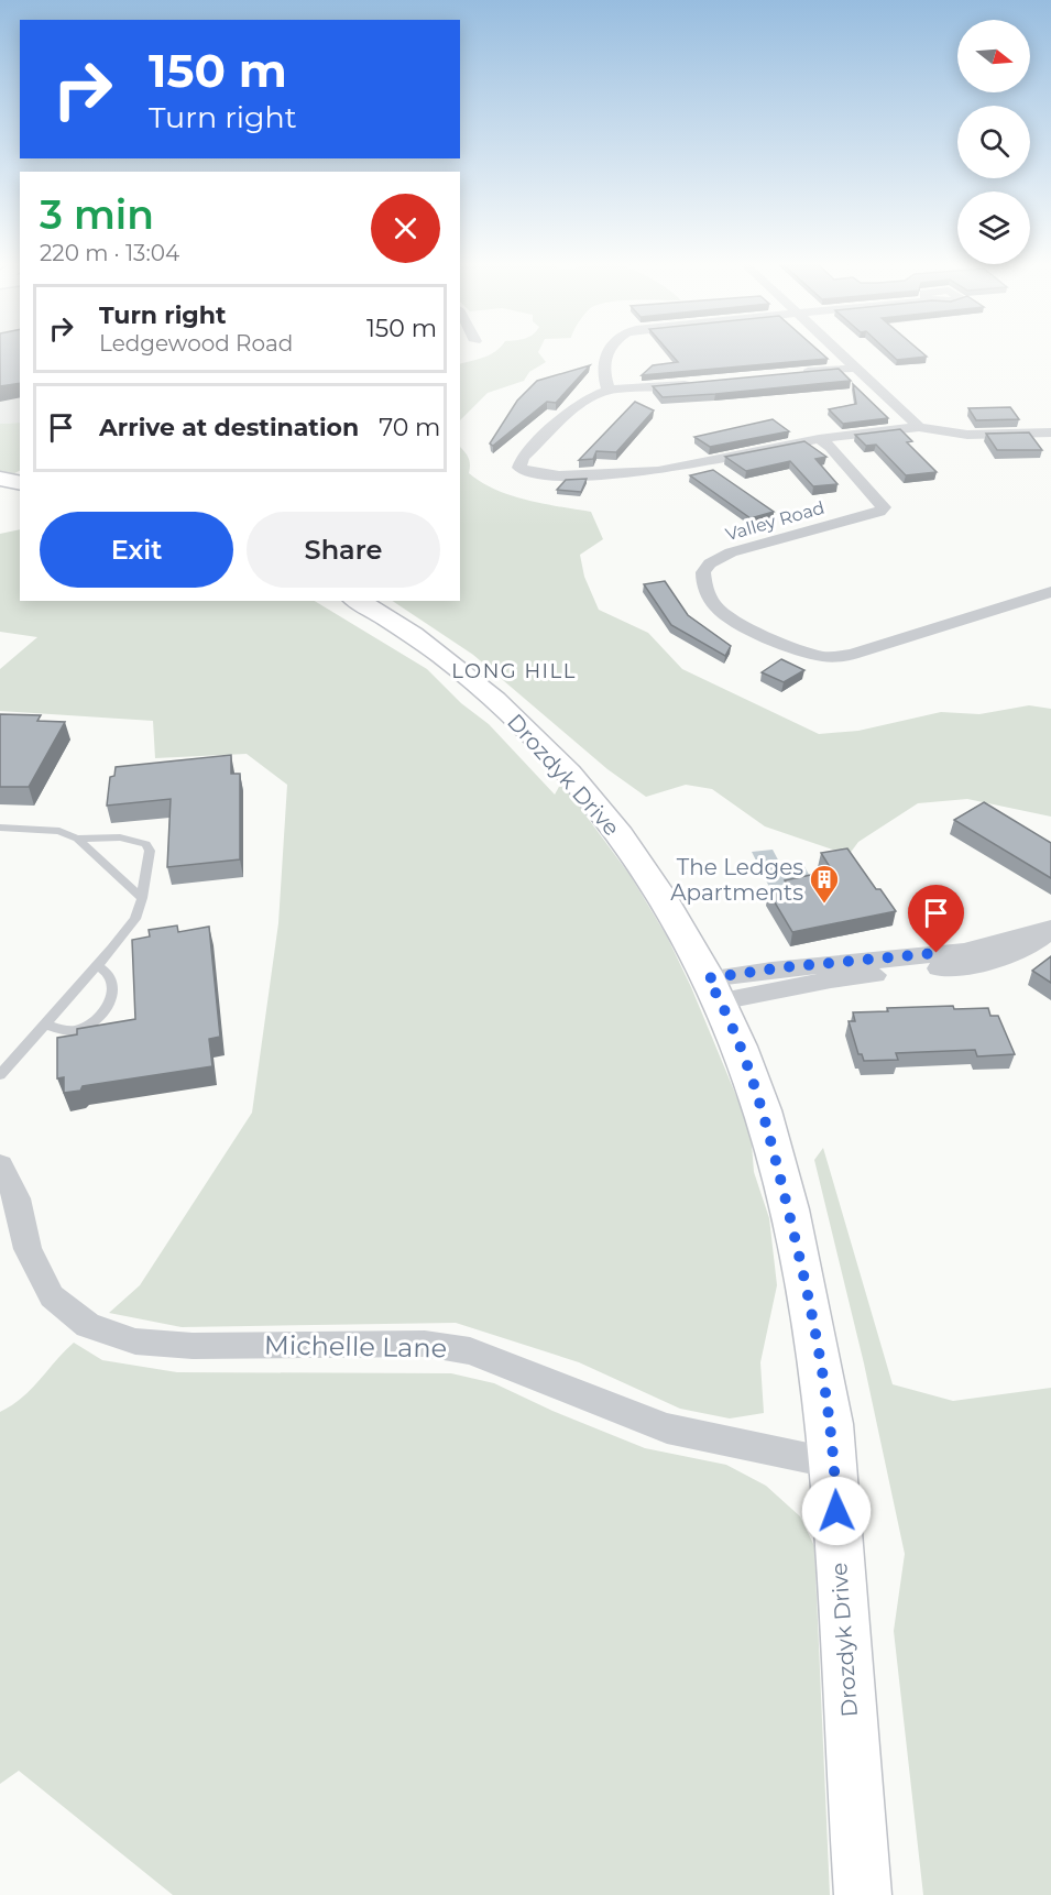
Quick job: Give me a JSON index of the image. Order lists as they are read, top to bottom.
{
  "streets": {
    "street": ["Valley Road", "Drozdyk Drive", "Michelle Lane"]
  },
  "crossings": [
    ["Drozdyk Drive", "Michelle Lane"]
  ],
  "districts": ["LONG HILL"],
  "places": {
    "building": ["The Ledges Apartments"]
  },
  "north": "right",
  "page": {
    "turn": ["150 m", "Turn right"],
    "heading": ["3 min", "220 m · 13:04"],
    "list": [
      {
        "name": "Turn right",
        "note": "Ledgewood Road",
        "value": "150 m"
      },
      {
        "name": "Arrive at destination",
        "value": "70 m"
      }
    ],
    "buttons": ["Exit", "Share"]
  }
}
